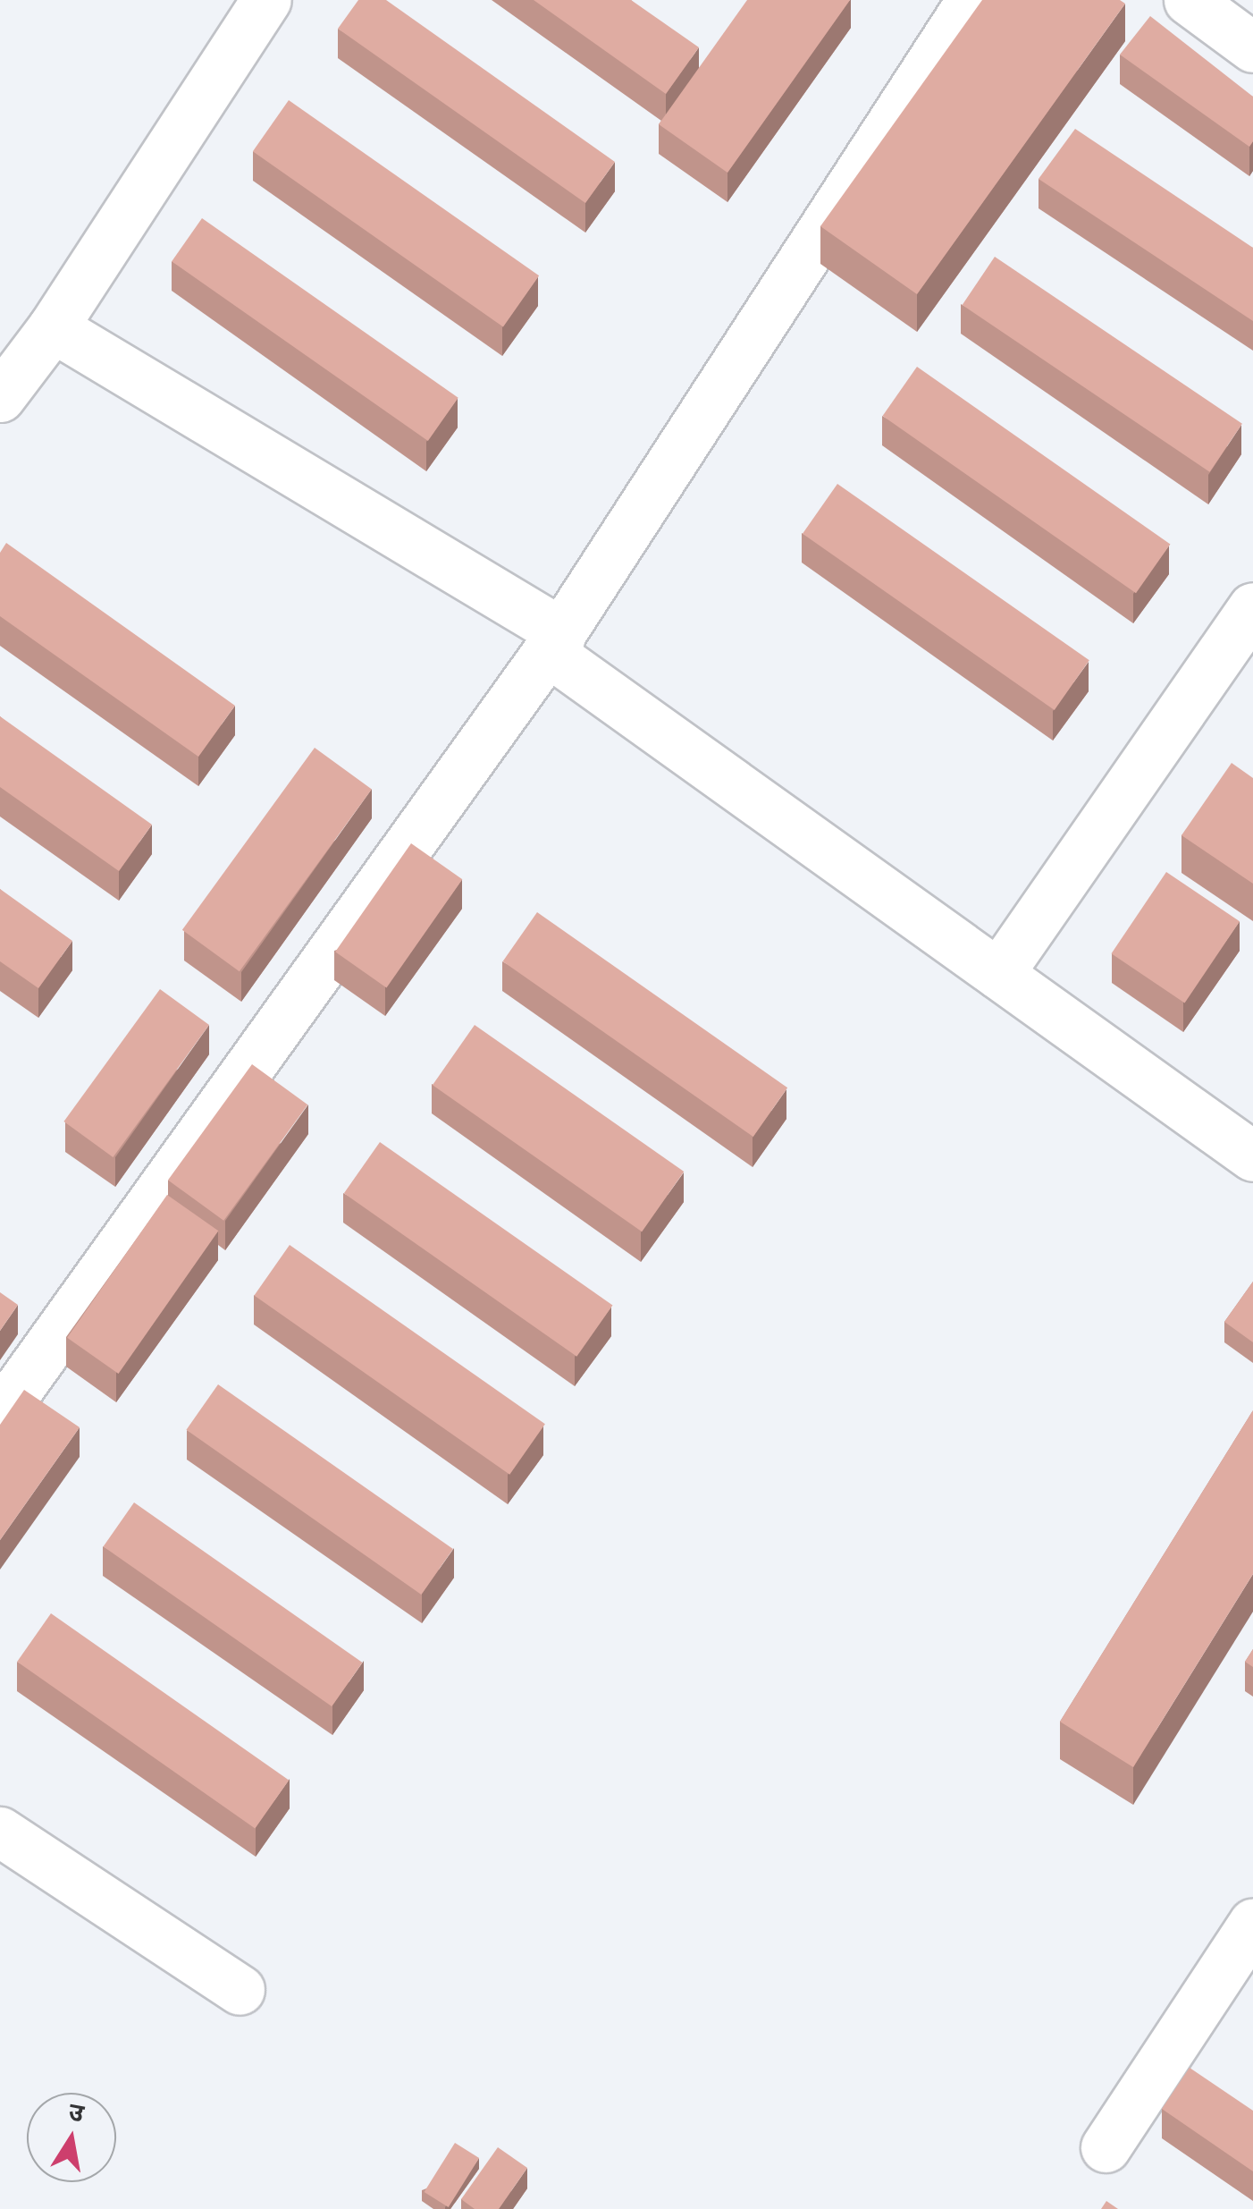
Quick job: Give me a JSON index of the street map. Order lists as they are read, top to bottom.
{
  "north": "top"
}
